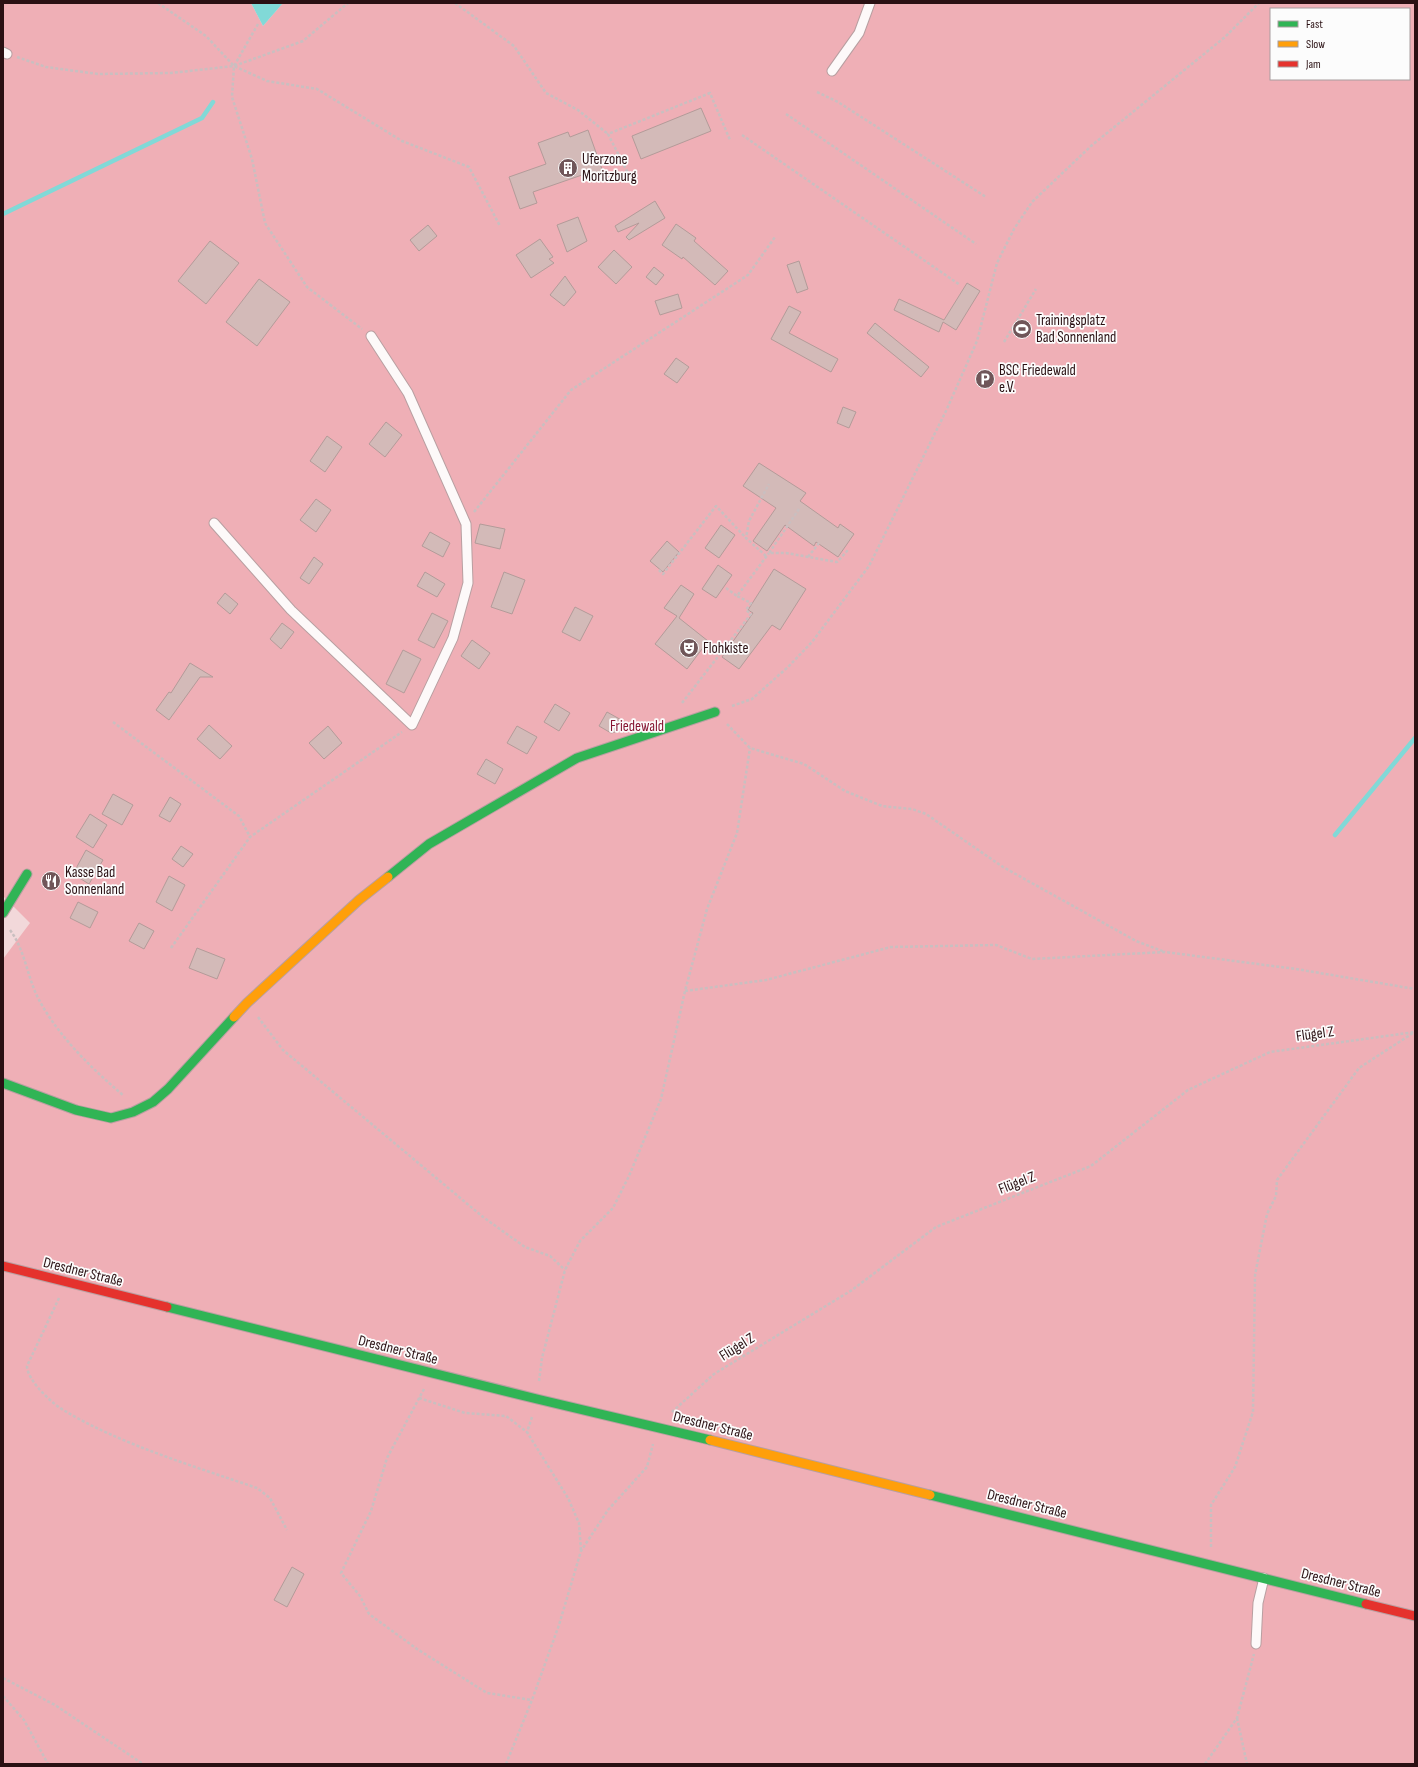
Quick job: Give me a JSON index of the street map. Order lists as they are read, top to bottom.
{
  "streets": {
    "main road": ["Dresdner Straße"],
    "path": ["Flügel Z"]
  },
  "crossings": [
    ["Flügel Z", "Dresdner Straße"]
  ],
  "parks": ["Friedewald"],
  "places": {
    "building": ["Uferzone Moritzburg"],
    "sports": ["Trainingsplatz Bad Sonnenland"],
    "parking": ["BSC Friedewald e.V."],
    "theatre": ["Flohkiste"],
    "restaurant": ["Kasse Bad Sonnenland"]
  },
  "legend": ["Fast", "Slow", "Jam"]
}
